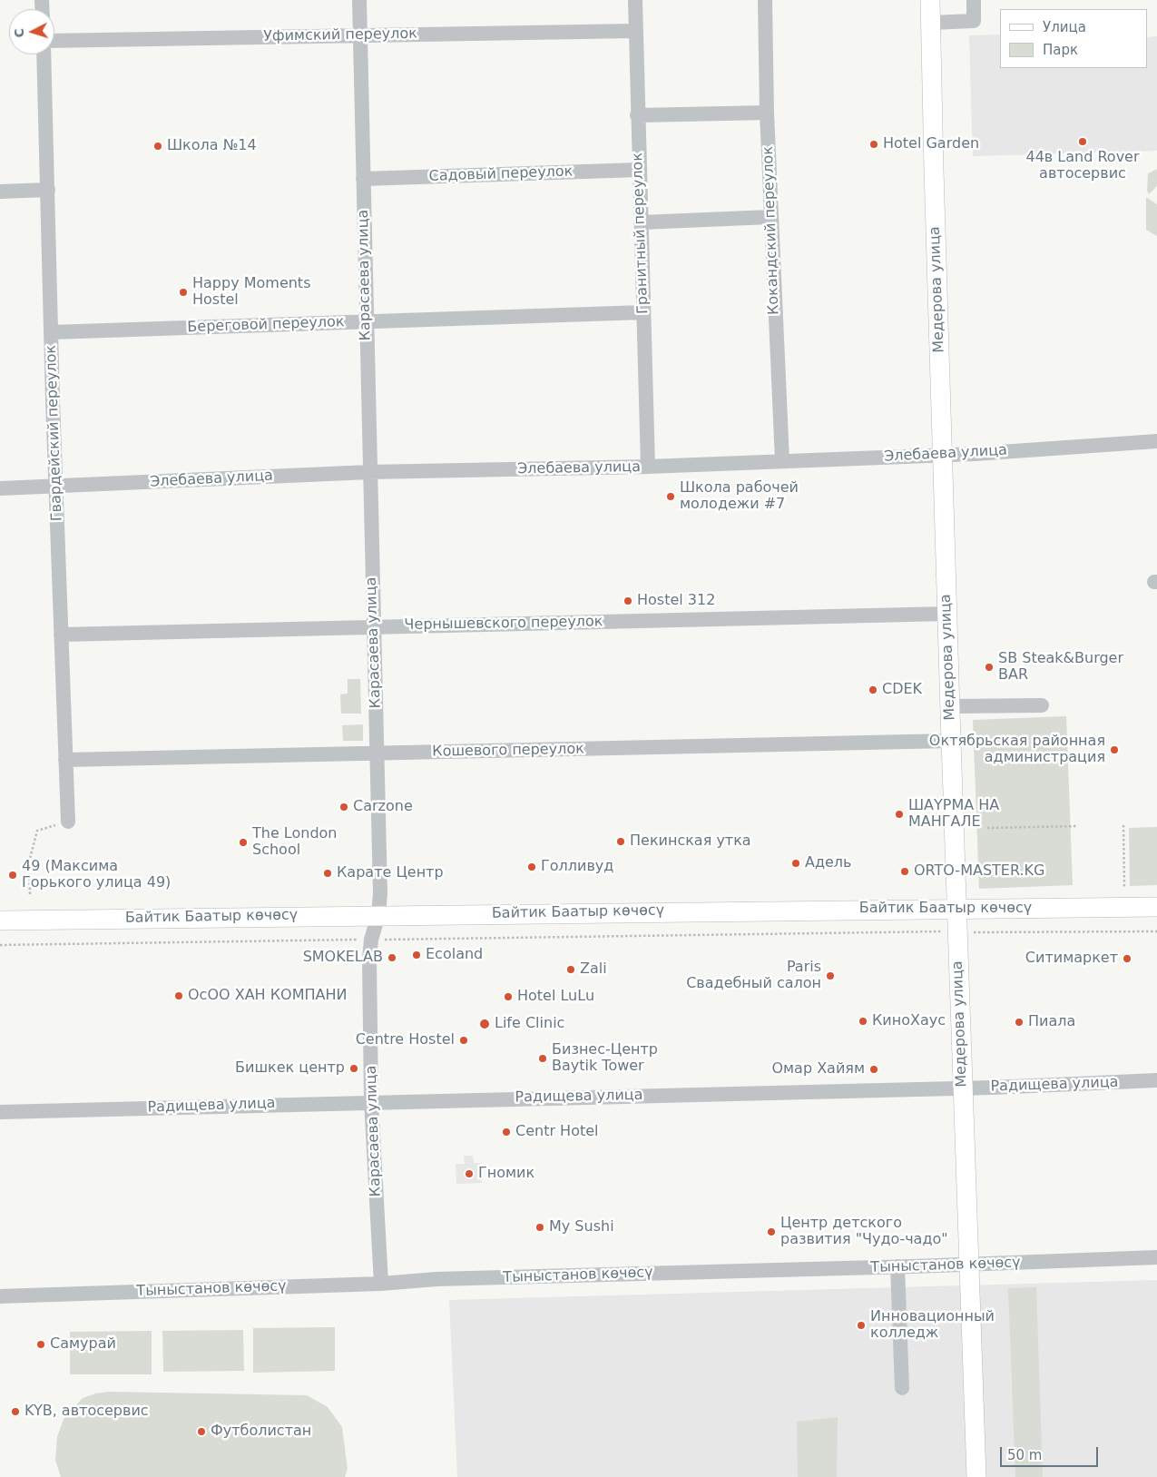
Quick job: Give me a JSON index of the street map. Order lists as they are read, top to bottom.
{
  "streets": {
    "main road": ["Медерова улица", "Байтик Баатыр көчөсү"],
    "street": [
      "Уфимский переулок",
      "Садовый переулок",
      "Кокандский переулок",
      "Гранитный переулок",
      "Карасаева улица",
      "Береговой переулок",
      "Гвардейский переулок",
      "Элебаева улица",
      "Чернышевского переулок",
      "Кошевого переулок",
      "Радищева улица",
      "Тыныстанов көчөсү"
    ]
  },
  "crossings": [
    ["Уфимский переулок", "Гранитный переулок"],
    ["Уфимский переулок", "Карасаева улица"],
    ["Садовый переулок", "Гранитный переулок"],
    ["Садовый переулок", "Карасаева улица"],
    ["Кокандский переулок", "Элебаева улица"],
    ["Гранитный переулок", "Береговой переулок"],
    ["Гранитный переулок", "Элебаева улица"],
    ["Карасаева улица", "Береговой переулок"],
    ["Карасаева улица", "Элебаева улица"],
    ["Карасаева улица", "Чернышевского переулок"],
    ["Карасаева улица", "Кошевого переулок"],
    ["Карасаева улица", "Байтик Баатыр көчөсү"],
    ["Карасаева улица", "Радищева улица"],
    ["Карасаева улица", "Тыныстанов көчөсү"],
    ["Медерова улица", "Элебаева улица"],
    ["Медерова улица", "Чернышевского переулок"],
    ["Медерова улица", "Кошевого переулок"],
    ["Медерова улица", "Байтик Баатыр көчөсү"],
    ["Медерова улица", "Радищева улица"],
    ["Медерова улица", "Тыныстанов көчөсү"],
    ["Береговой переулок", "Гвардейский переулок"],
    ["Гвардейский переулок", "Элебаева улица"],
    ["Гвардейский переулок", "Чернышевского переулок"],
    ["Гвардейский переулок", "Кошевого переулок"]
  ],
  "places": [
    "44в Land Rover автосервис",
    "Hotel Garden",
    "Школа №14",
    "Happy Moments Hostel",
    "Школа рабочей молодежи #7",
    "Hostel 312",
    "SB Steak&Burger BAR",
    "CDEK",
    "Октябрьская районная администрация",
    "Carzone",
    "ШАҮРМА НА МАНГАЛЕ",
    "Пекинская утка",
    "The London School",
    "Адель",
    "Голливуд",
    "ORTO-MASTER.KG",
    "Карате Центр",
    "49 (Максима Горького улица 49)",
    "Ecoland",
    "SMOKELAB",
    "Ситимаркет",
    "Zali",
    "Paris Свадебный салон",
    "ОсОО ХАН КОМПАНИ",
    "Hotel LuLu",
    "КиноХаус",
    "Пиала",
    "Life Clinic",
    "Centre Hostel",
    "Бизнес-Центр Baytik Tower",
    "Бишкек центр",
    "Омар Хайям",
    "Centr Hotel",
    "Гномик",
    "My Sushi",
    "Центр детского развития \"Чудо-чадо\"",
    "Инновационный колледж",
    "Самурай",
    "KYB, автосервис",
    "Футболистан"
  ],
  "legend": ["Улица", "Парк"],
  "scale_bar": "50 m",
  "north": "left"
}
